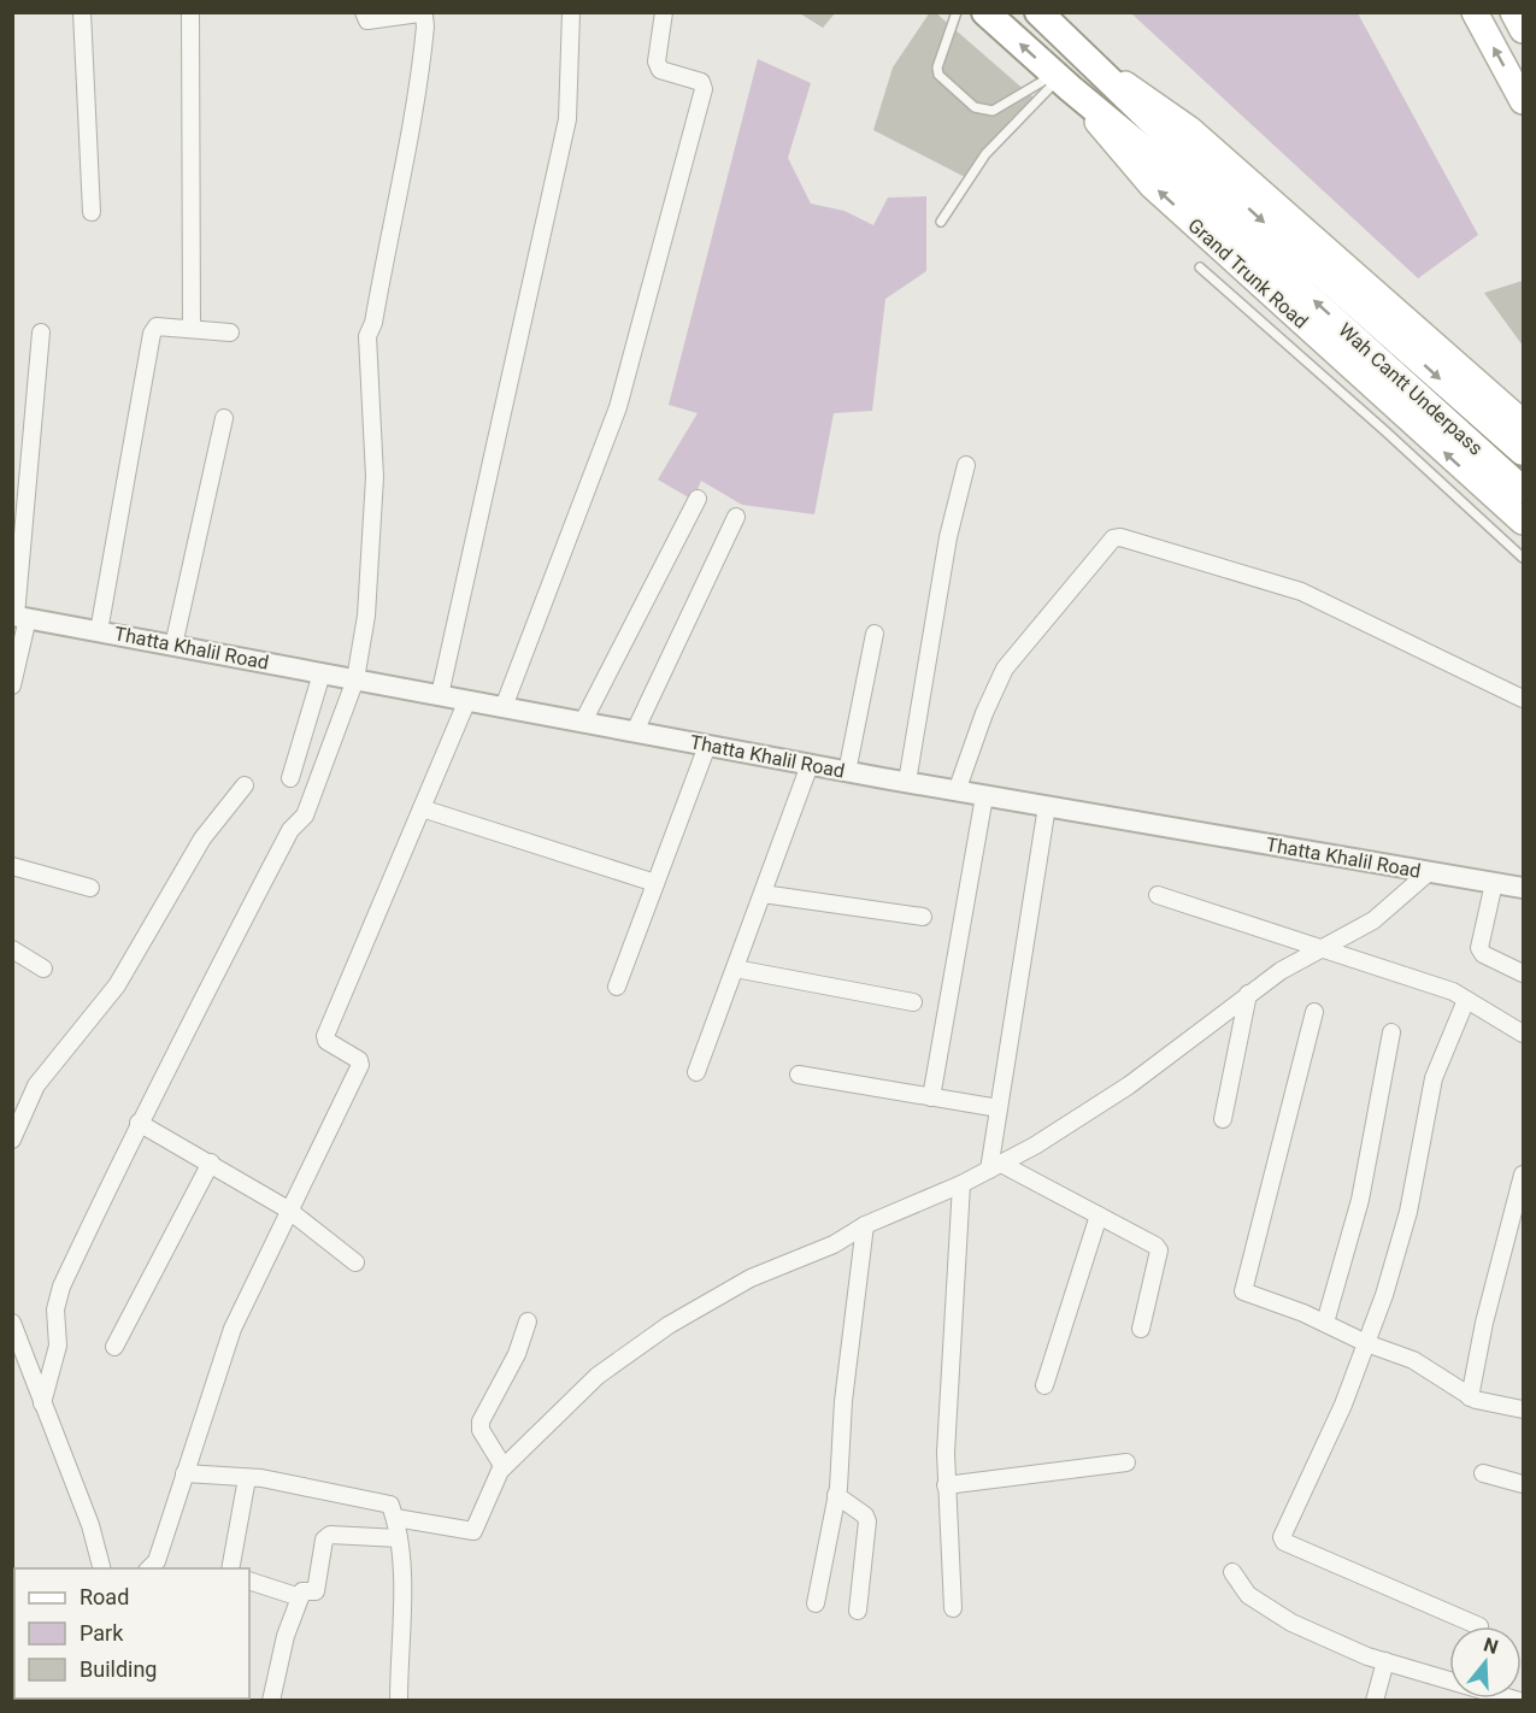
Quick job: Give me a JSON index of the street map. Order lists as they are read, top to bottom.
{
  "streets": {
    "highway": ["Grand Trunk Road", "Wah Cantt Underpass"],
    "street": ["Thatta Khalil Road"]
  },
  "crossings": [
    ["Grand Trunk Road", "Wah Cantt Underpass"]
  ],
  "one_way": ["Grand Trunk Road"],
  "legend": ["Road", "Park", "Building"],
  "north": "top"
}
